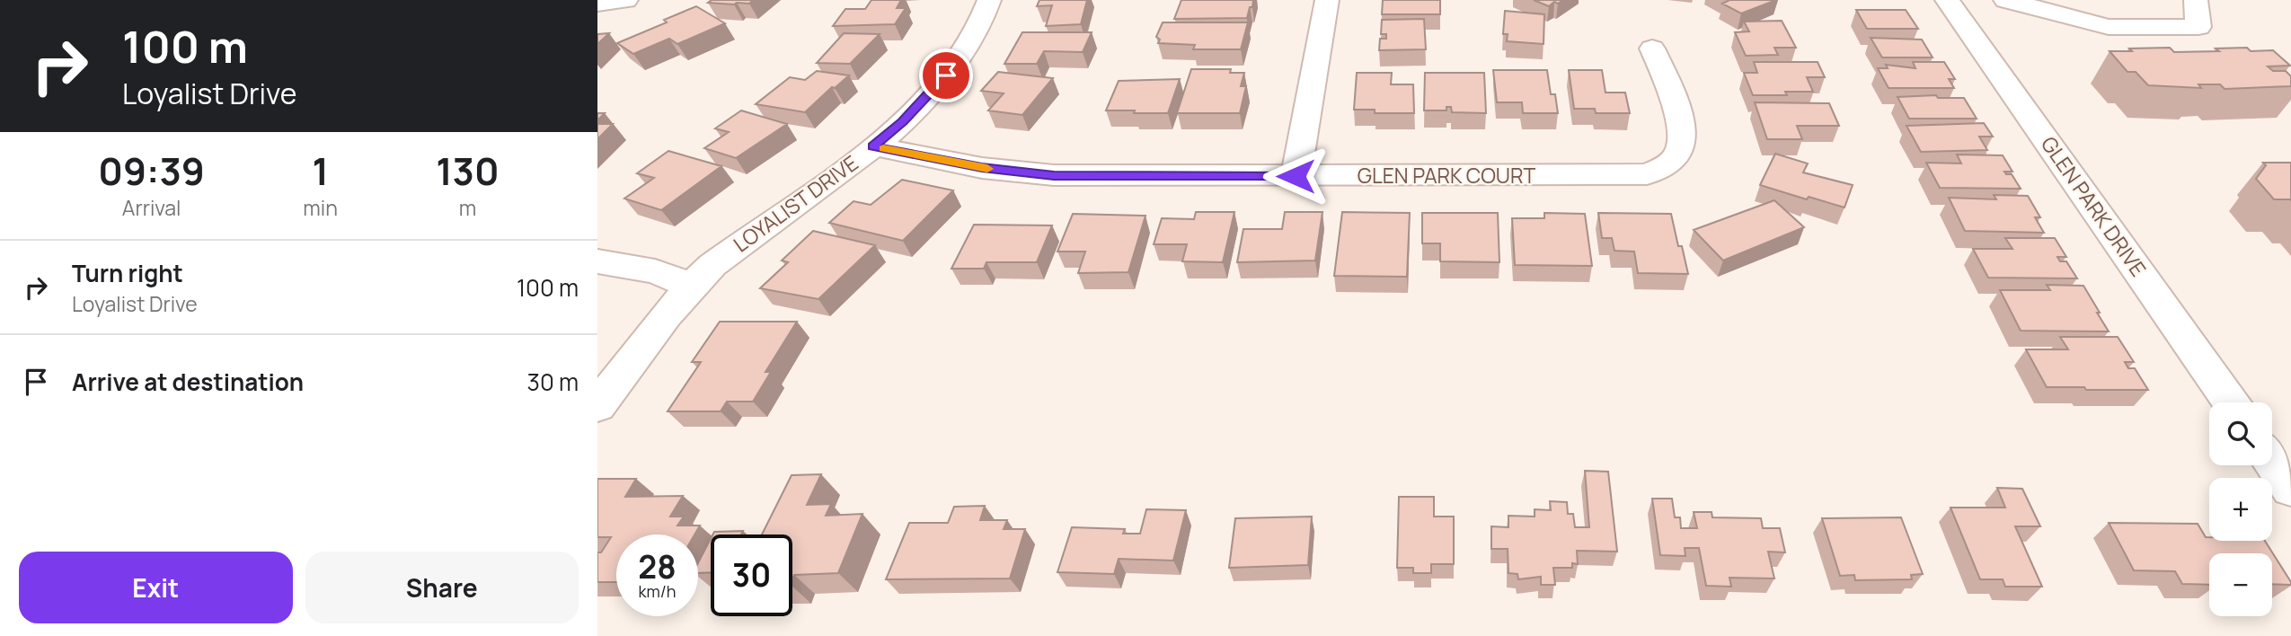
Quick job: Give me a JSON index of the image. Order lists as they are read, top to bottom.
{
  "streets": {
    "street": ["GLEN PARK COURT", "LOYALIST DRIVE", "GLEN PARK DRIVE"]
  },
  "crossings": [
    ["GLEN PARK COURT", "LOYALIST DRIVE"]
  ],
  "page": {
    "turn": ["100 m", "Loyalist Drive"],
    "eta": [
      "09:39",
      "Arrival",
      "1",
      "min",
      "130",
      "m"
    ],
    "list": [
      {
        "name": "Turn right",
        "note": "Loyalist Drive",
        "value": "100 m"
      },
      {
        "name": "Arrive at destination",
        "value": "30 m"
      }
    ],
    "map_buttons": ["+", "−"],
    "speed": "28 km/h",
    "limit": "30",
    "buttons": ["Exit", "Share"]
  }
}
